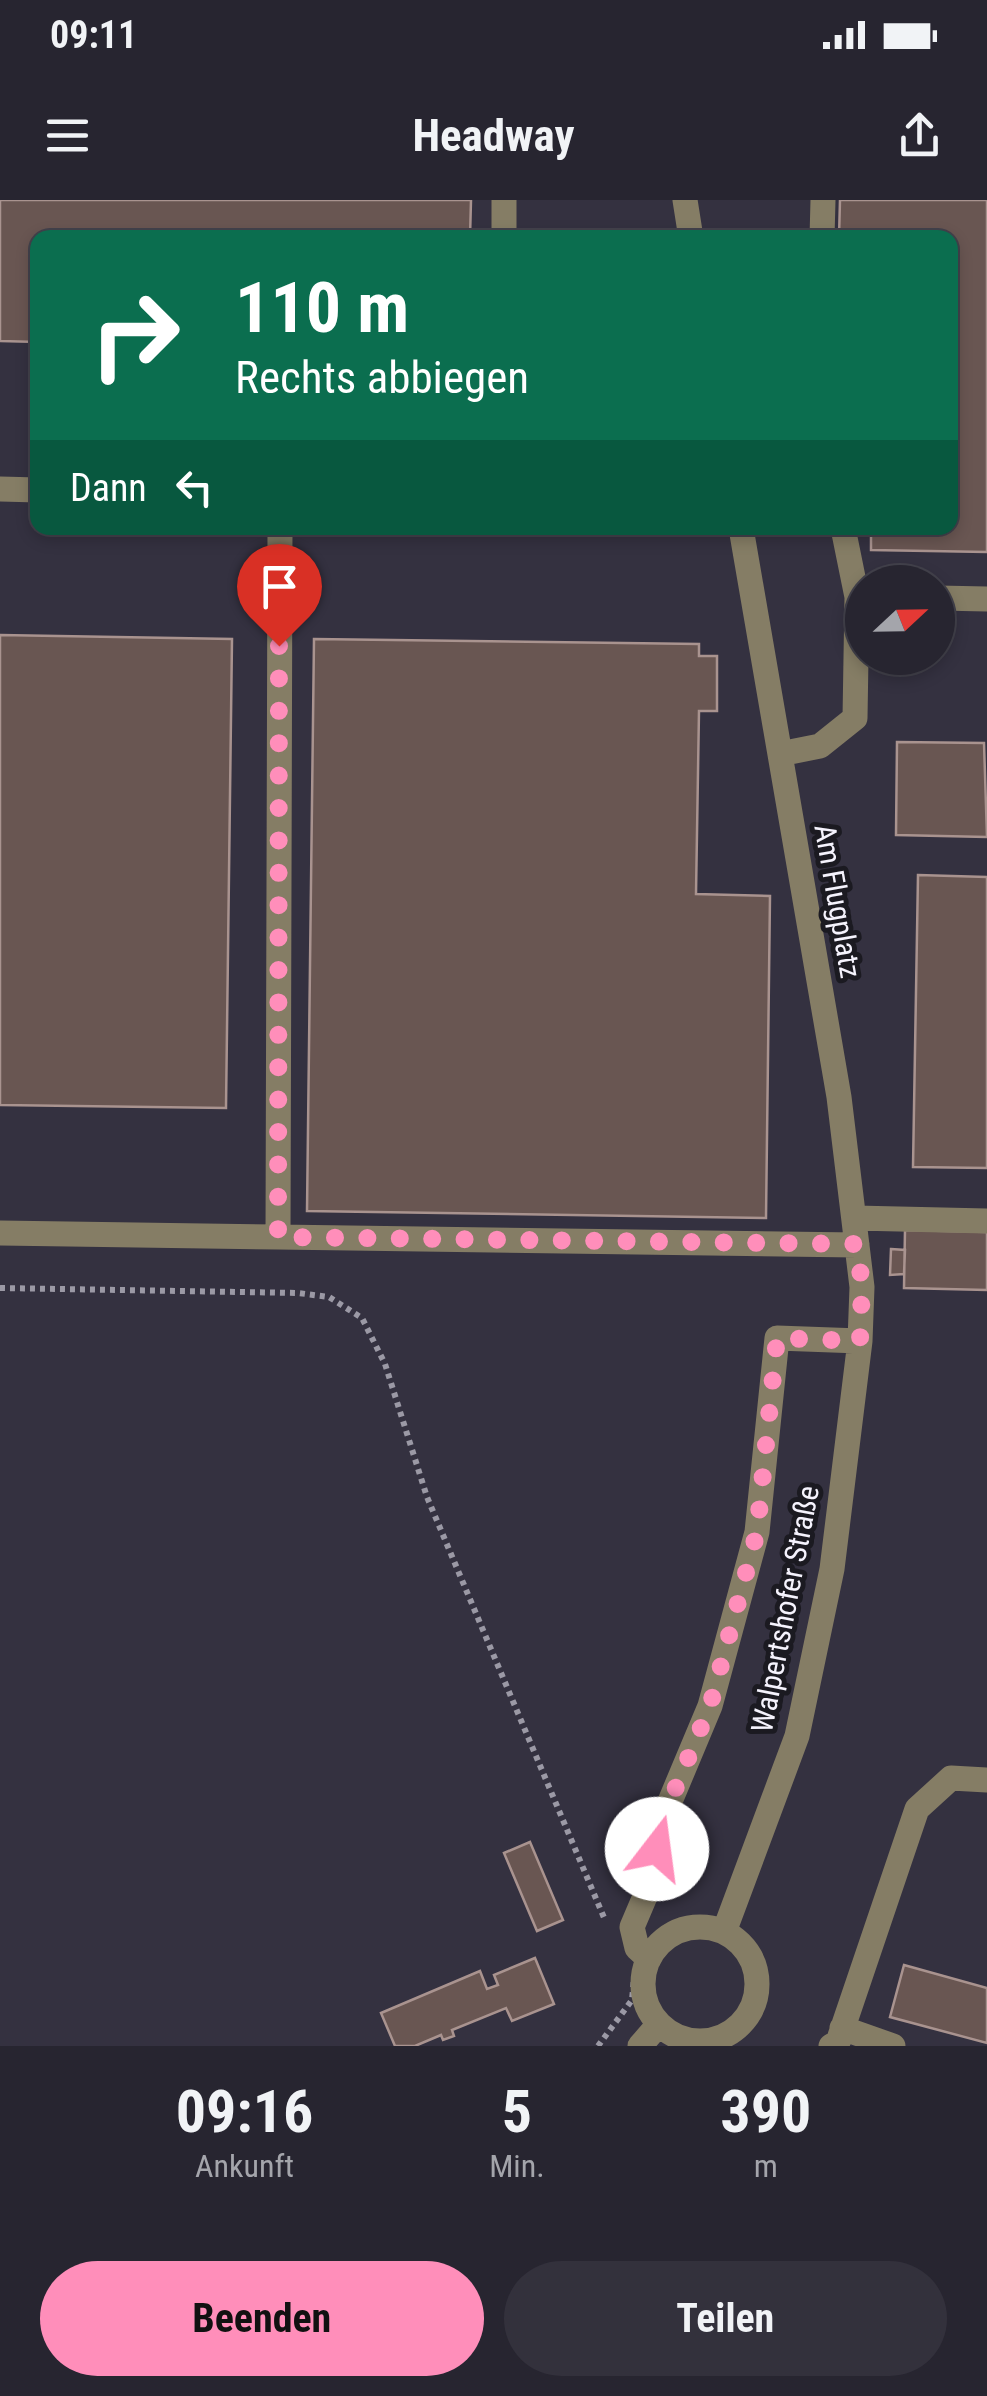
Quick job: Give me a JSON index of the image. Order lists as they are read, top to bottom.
{
  "streets": {
    "street": ["Am Flugplatz", "Walpertshofer Straße"]
  },
  "crossings": [
    ["Am Flugplatz", "Walpertshofer Straße"]
  ],
  "north": "right",
  "page": {
    "status": "09:11",
    "header": "Headway",
    "turn": ["110 m", "Rechts abbiegen"],
    "then": "Dann",
    "eta": [
      "09:16",
      "Ankunft",
      "5",
      "Min.",
      "390",
      "m"
    ],
    "buttons": ["Beenden", "Teilen"]
  }
}
